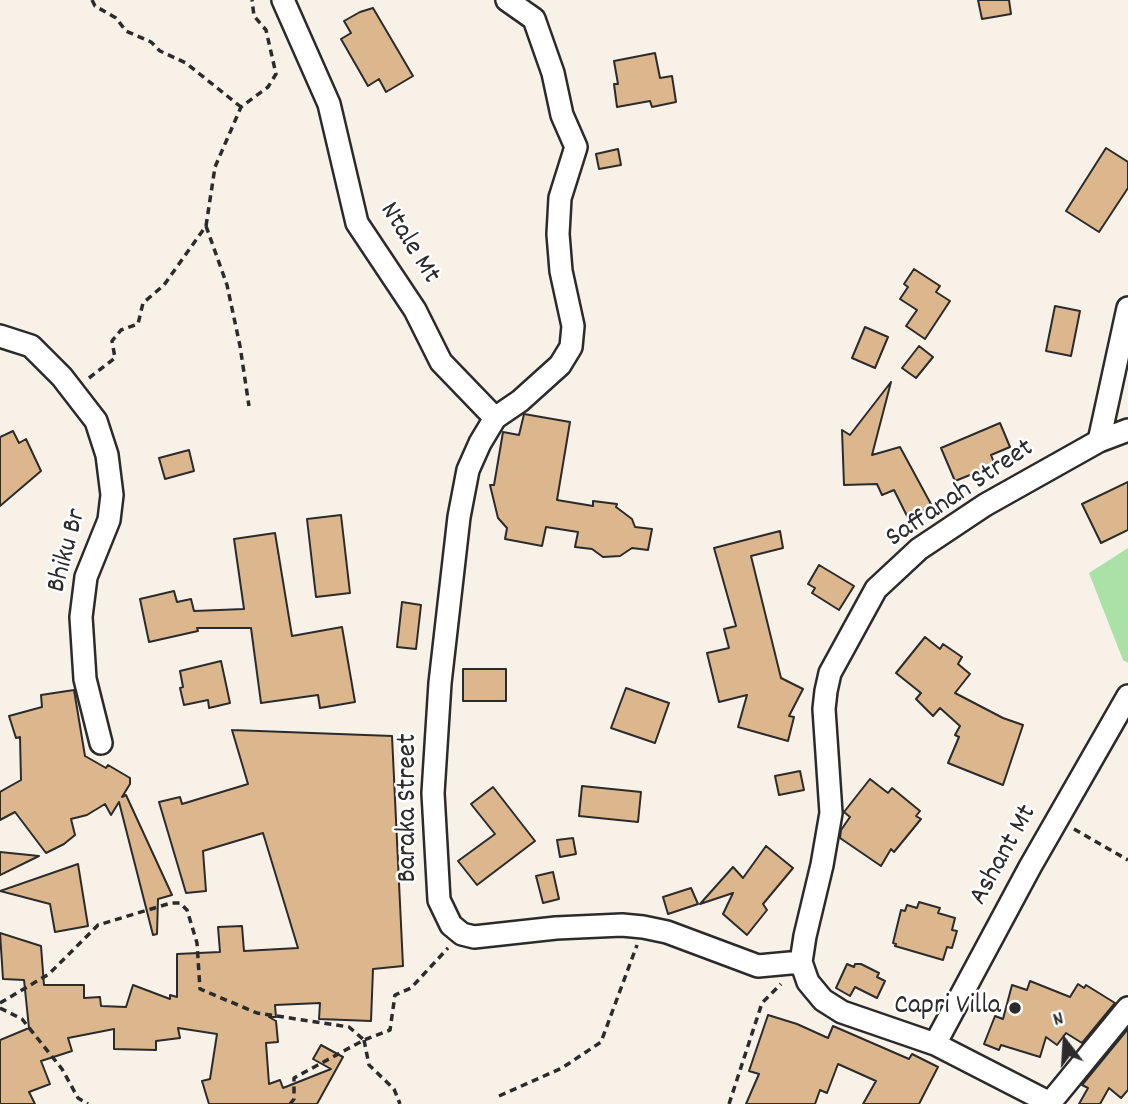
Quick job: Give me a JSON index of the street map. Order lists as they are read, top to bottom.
{
  "streets": {
    "street": [
      "Ntale Mt",
      "Saffanah Street",
      "Bhiku Br",
      "Baraka Street",
      "Ashant Mt"
    ]
  },
  "crossings": [
    ["Ntale Mt", "Baraka Street"]
  ],
  "places": ["Capri Villa"],
  "north": "top"
}
